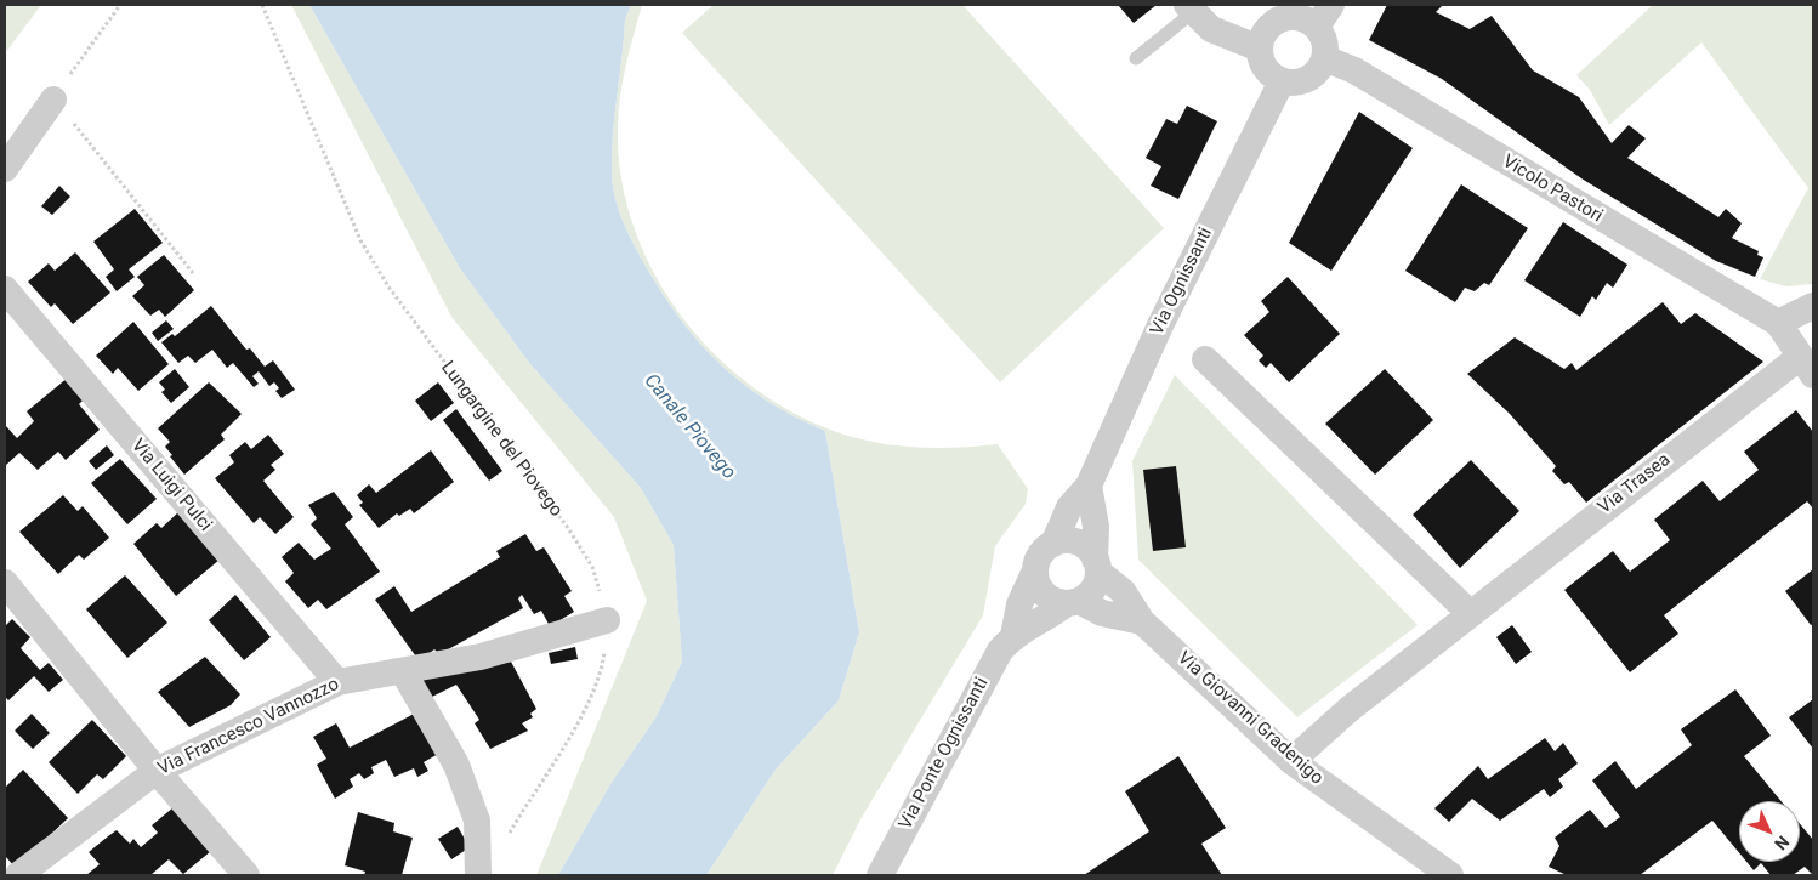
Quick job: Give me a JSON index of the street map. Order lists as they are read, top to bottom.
{
  "streets": {
    "street": [
      "Vicolo Pastori",
      "Via Ognissanti",
      "Via Trasea",
      "Via Luigi Pulci",
      "Via Giovanni Gradenigo",
      "Via Francesco Vannozzo",
      "Via Ponte Ognissanti"
    ],
    "path": ["Lungargine del Piovego"]
  },
  "crossings": [
    ["Vicolo Pastori", "Via Ognissanti"],
    ["Vicolo Pastori", "Via Trasea"],
    ["Via Ognissanti", "Via Giovanni Gradenigo"],
    ["Via Ognissanti", "Via Ponte Ognissanti"],
    ["Lungargine del Piovego", "Via Francesco Vannozzo"],
    ["Via Trasea", "Via Giovanni Gradenigo"],
    ["Via Luigi Pulci", "Via Francesco Vannozzo"],
    ["Via Giovanni Gradenigo", "Via Ponte Ognissanti"]
  ],
  "water": ["Canale Piovego"],
  "north": "bottom right"
}
